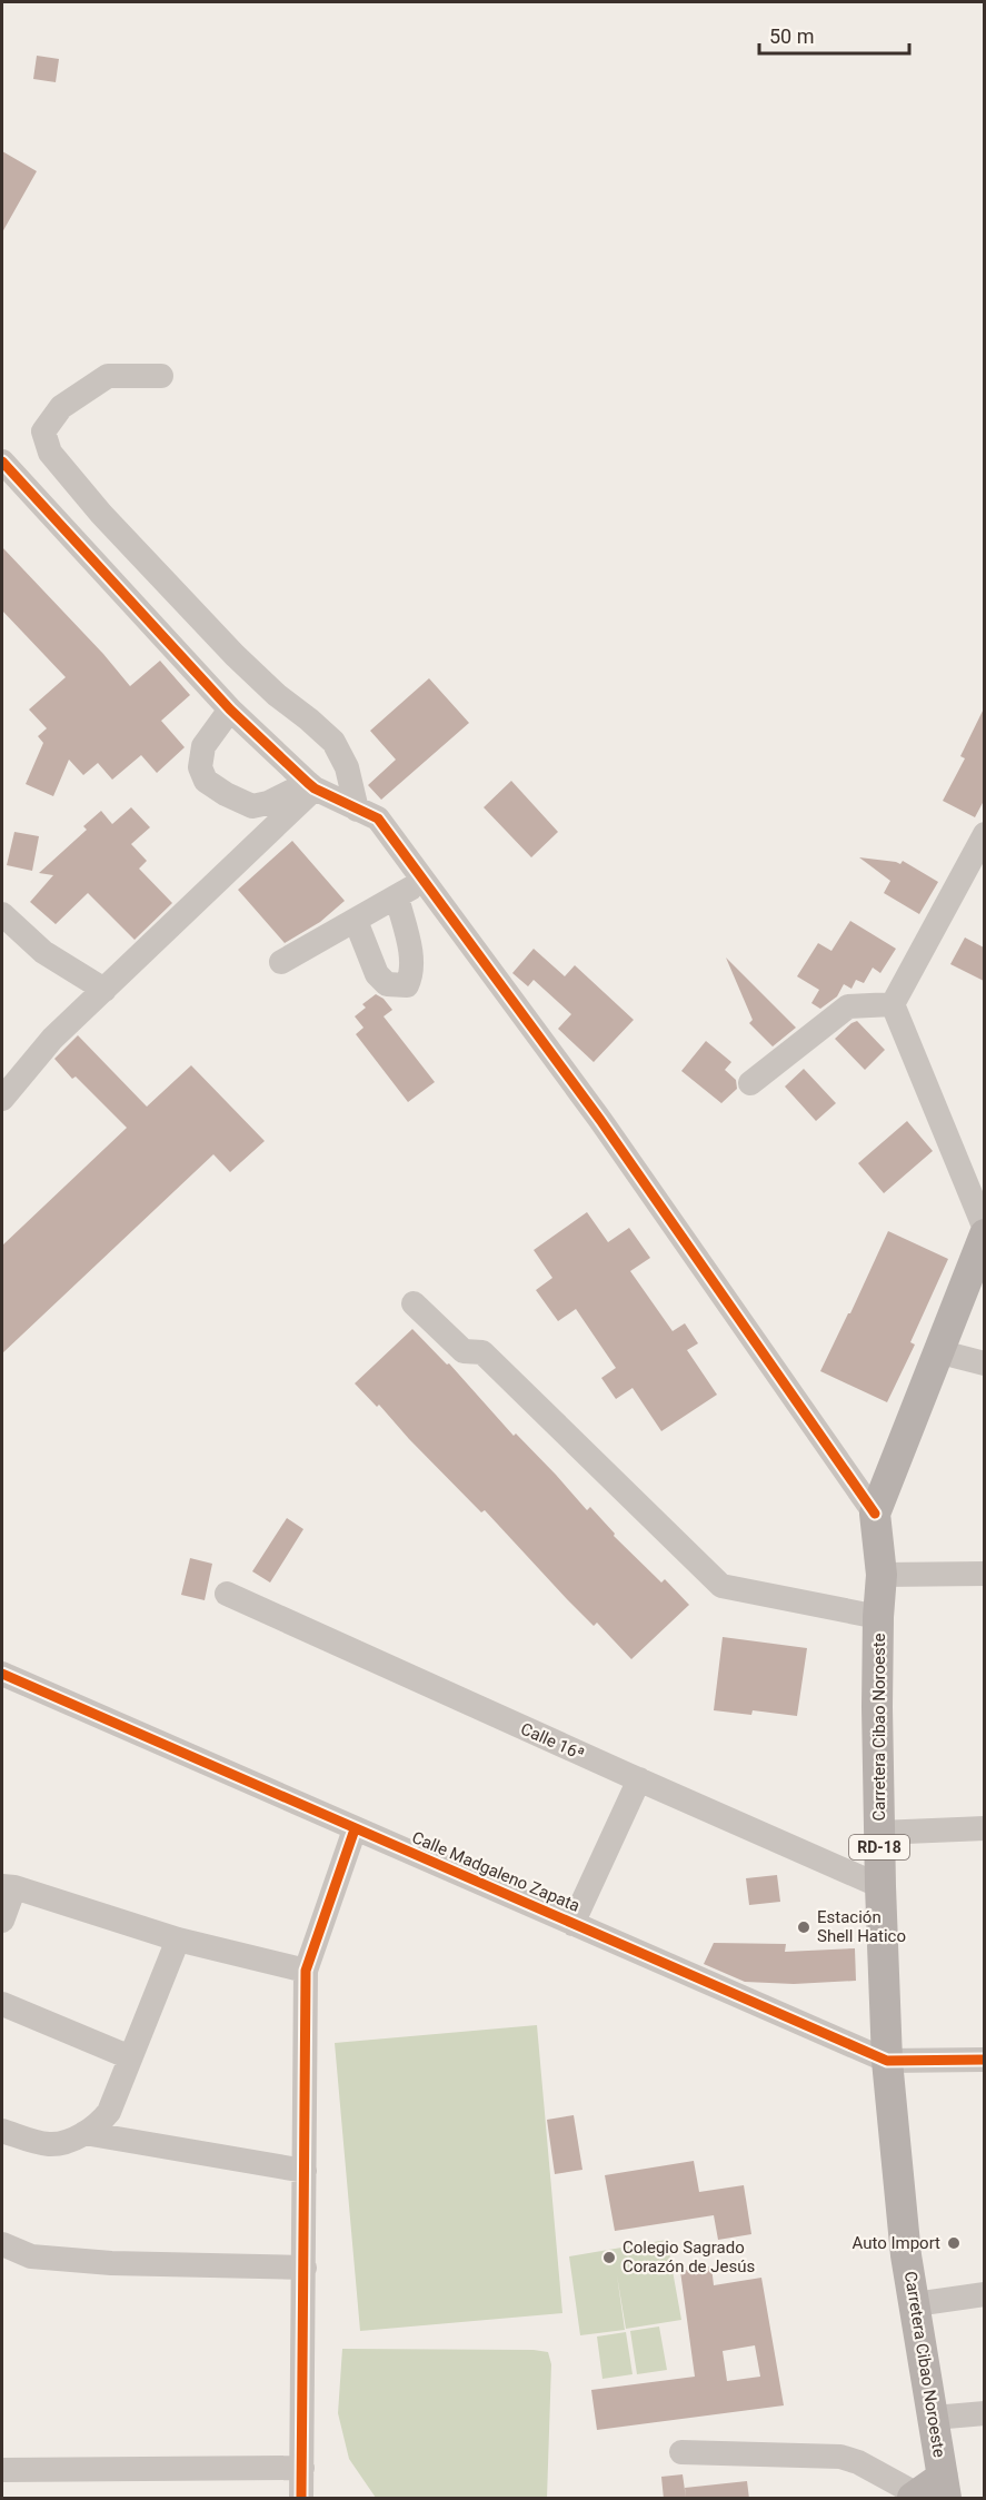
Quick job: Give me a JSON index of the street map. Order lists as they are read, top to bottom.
{
  "streets": {
    "main road": ["Carretera Cibao Noroeste", "RD-18"],
    "street": ["Calle 16ª", "Calle Madgaleno Zapata"]
  },
  "crossings": [
    ["Carretera Cibao Noroeste", "Calle 16ª"],
    ["Carretera Cibao Noroeste", "Calle Madgaleno Zapata"]
  ],
  "places": ["Estación Shell Hatico", "Auto Import", "Colegio Sagrado Corazón de Jesús"],
  "scale_bar": "50 m"
}
